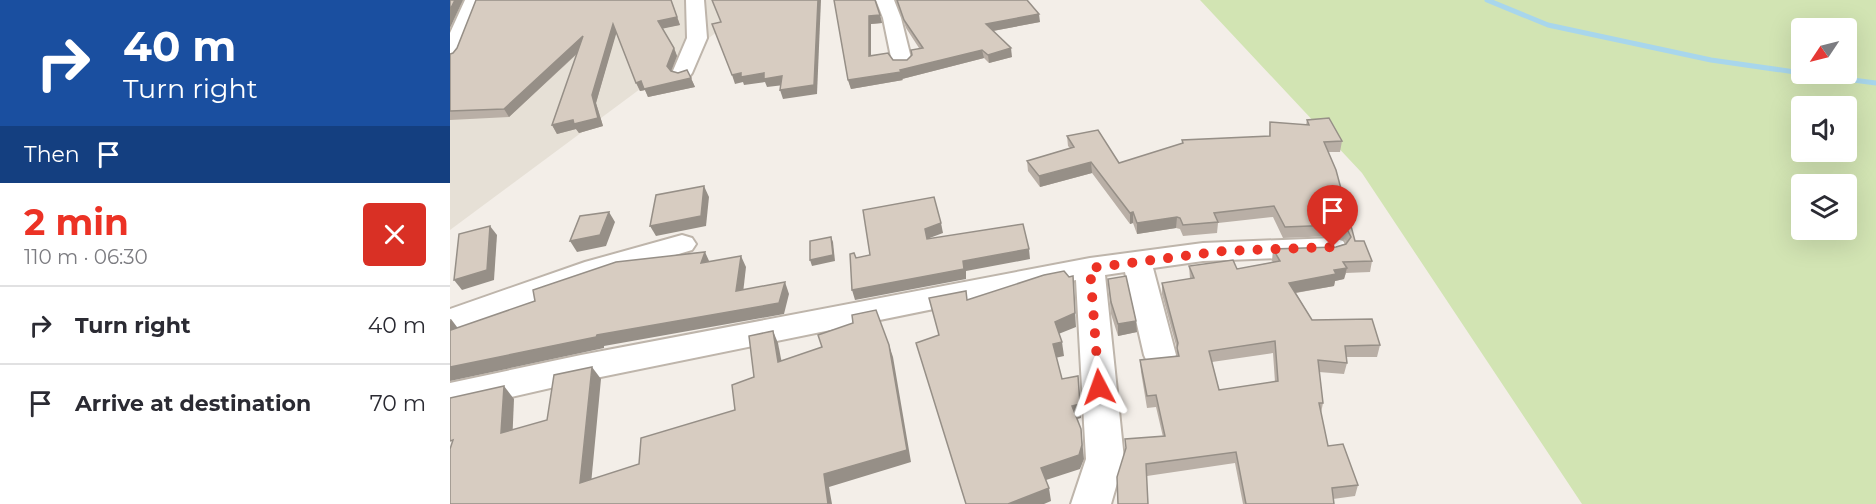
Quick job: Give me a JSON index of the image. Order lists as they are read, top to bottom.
{
  "north": "bottom left",
  "page": {
    "turn": ["40 m", "Turn right"],
    "then": "Then",
    "heading": ["2 min", "110 m · 06:30"],
    "list": [
      {
        "name": "Turn right",
        "value": "40 m"
      },
      {
        "name": "Arrive at destination",
        "value": "70 m"
      }
    ]
  }
}
